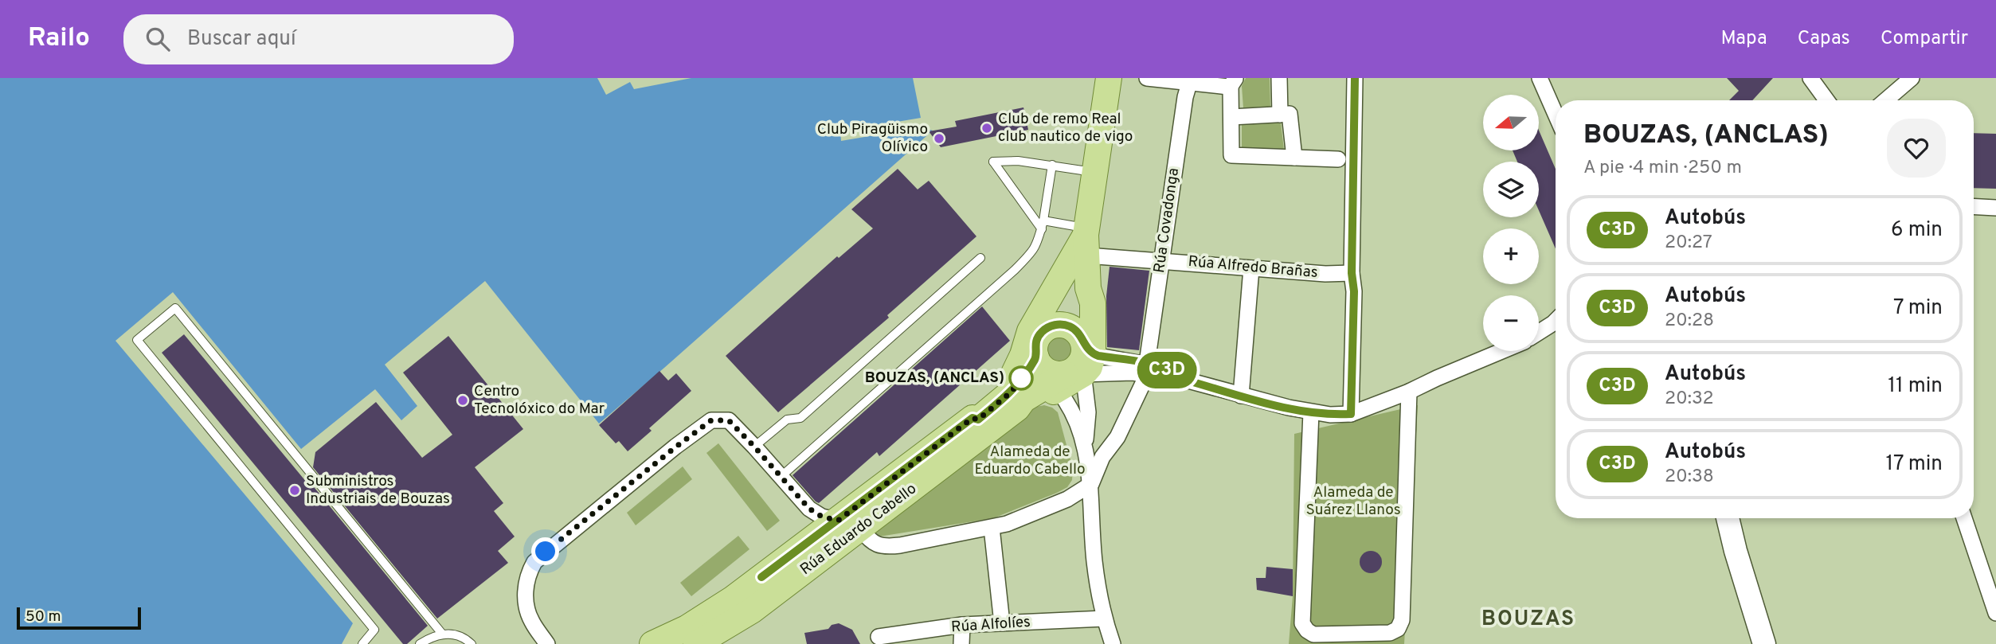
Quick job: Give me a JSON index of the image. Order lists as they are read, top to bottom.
{
  "streets": {
    "main road": ["Rúa Eduardo Cabello"],
    "street": ["Rúa Covadonga", "Rúa Alfredo Brañas", "Rúa Alfolíes"]
  },
  "crossings": [
    ["Rúa Covadonga", "Rúa Alfredo Brañas"]
  ],
  "districts": ["BOUZAS"],
  "parks": ["Alameda de Eduardo Cabello", "Alameda de Suárez Llanos"],
  "places": [
    "Club de remo Real club nautico de vigo",
    "Club Piragüismo Olívico",
    "BOUZAS, (ANCLAS)",
    "Centro Tecnolóxico do Mar",
    "Subministros Industriais de Bouzas"
  ],
  "lines": ["bus line C3D"],
  "scale_bar": "50 m",
  "north": "left",
  "page": {
    "header": "Railo",
    "search": "Buscar aquí",
    "nav": ["Mapa", "Capas", "Compartir"],
    "on_map": "C3D",
    "map_buttons": ["+", "−"],
    "heading": ["BOUZAS, (ANCLAS)", "A pie · 4 min · 250 m"],
    "list": [
      {
        "mark": "C3D",
        "name": "Autobús",
        "note": "20:27",
        "value": "6 min"
      },
      {
        "mark": "C3D",
        "name": "Autobús",
        "note": "20:28",
        "value": "7 min"
      },
      {
        "mark": "C3D",
        "name": "Autobús",
        "note": "20:32",
        "value": "11 min"
      },
      {
        "mark": "C3D",
        "name": "Autobús",
        "note": "20:38",
        "value": "17 min"
      }
    ],
    "scale": "50 m"
  }
}
